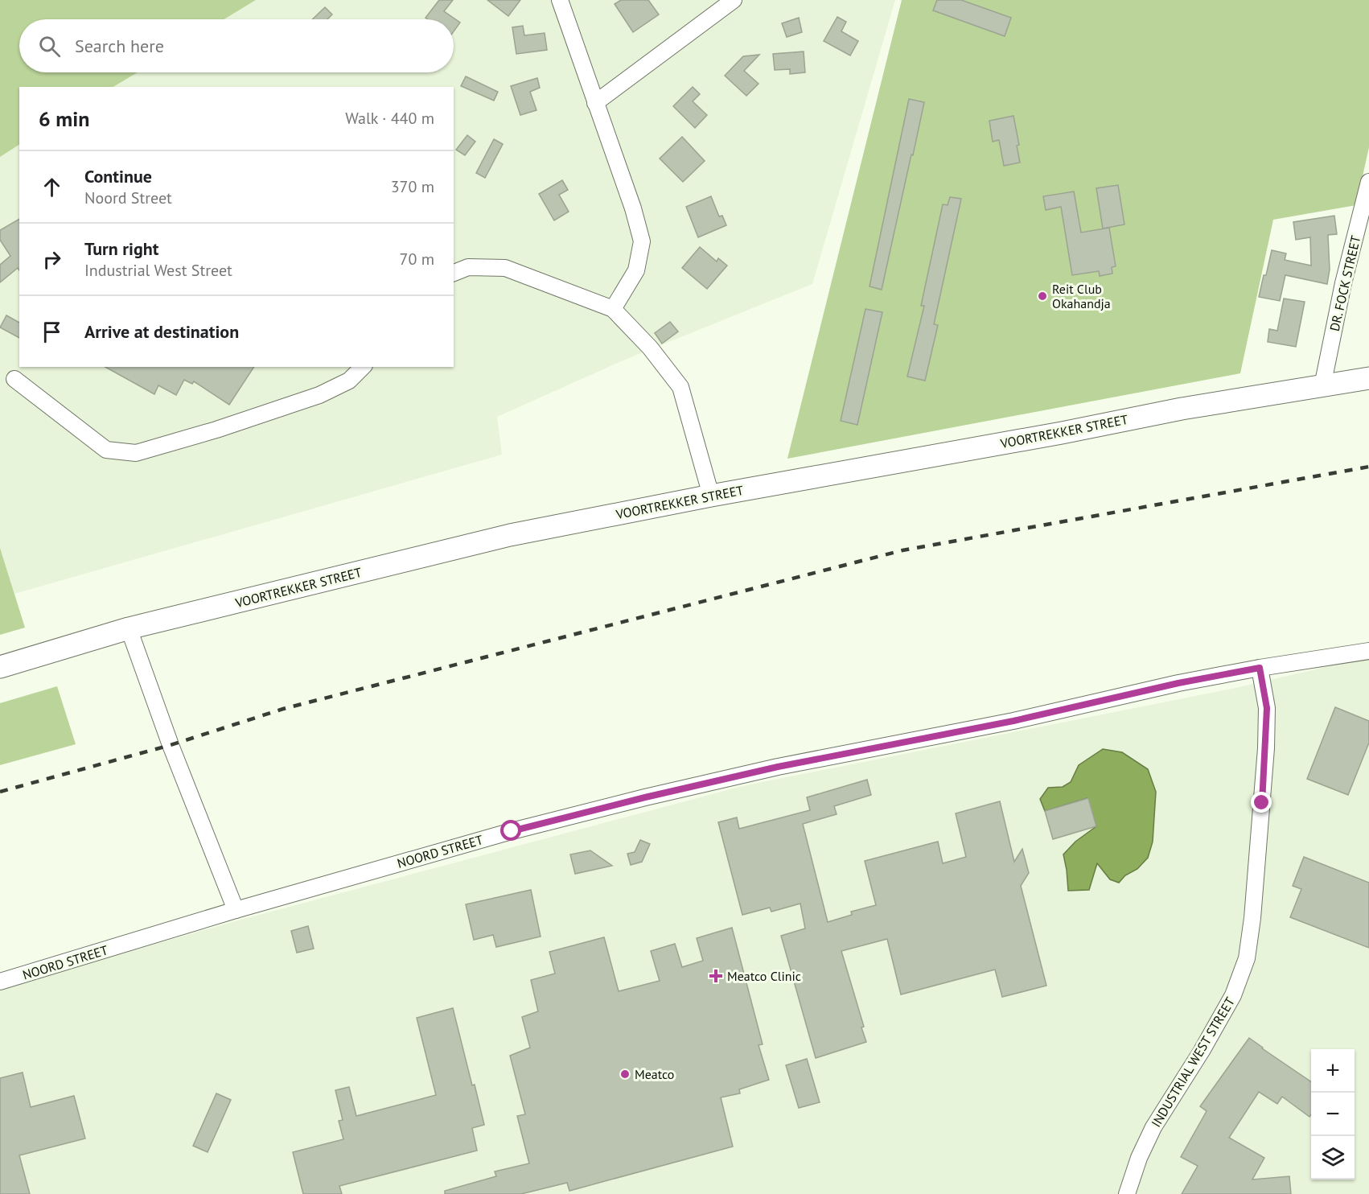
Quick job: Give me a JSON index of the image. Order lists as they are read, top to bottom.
{
  "streets": {
    "main road": ["VOORTREKKER STREET"],
    "street": ["DR. FOCK STREET", "NOORD STREET", "INDUSTRIAL WEST STREET"]
  },
  "crossings": [
    ["DR. FOCK STREET", "VOORTREKKER STREET"],
    ["NOORD STREET", "INDUSTRIAL WEST STREET"]
  ],
  "places": {
    "other": ["Reit Club Okahandja", "Meatco"],
    "health": ["Meatco Clinic"]
  },
  "page": {
    "search": "Search here",
    "heading": ["6 min", "Walk · 440 m"],
    "list": [
      ["Continue", "Noord Street", "370 m"],
      ["Turn right", "Industrial West Street", "70 m"],
      "Arrive at destination"
    ],
    "map_buttons": ["+", "−"]
  }
}
